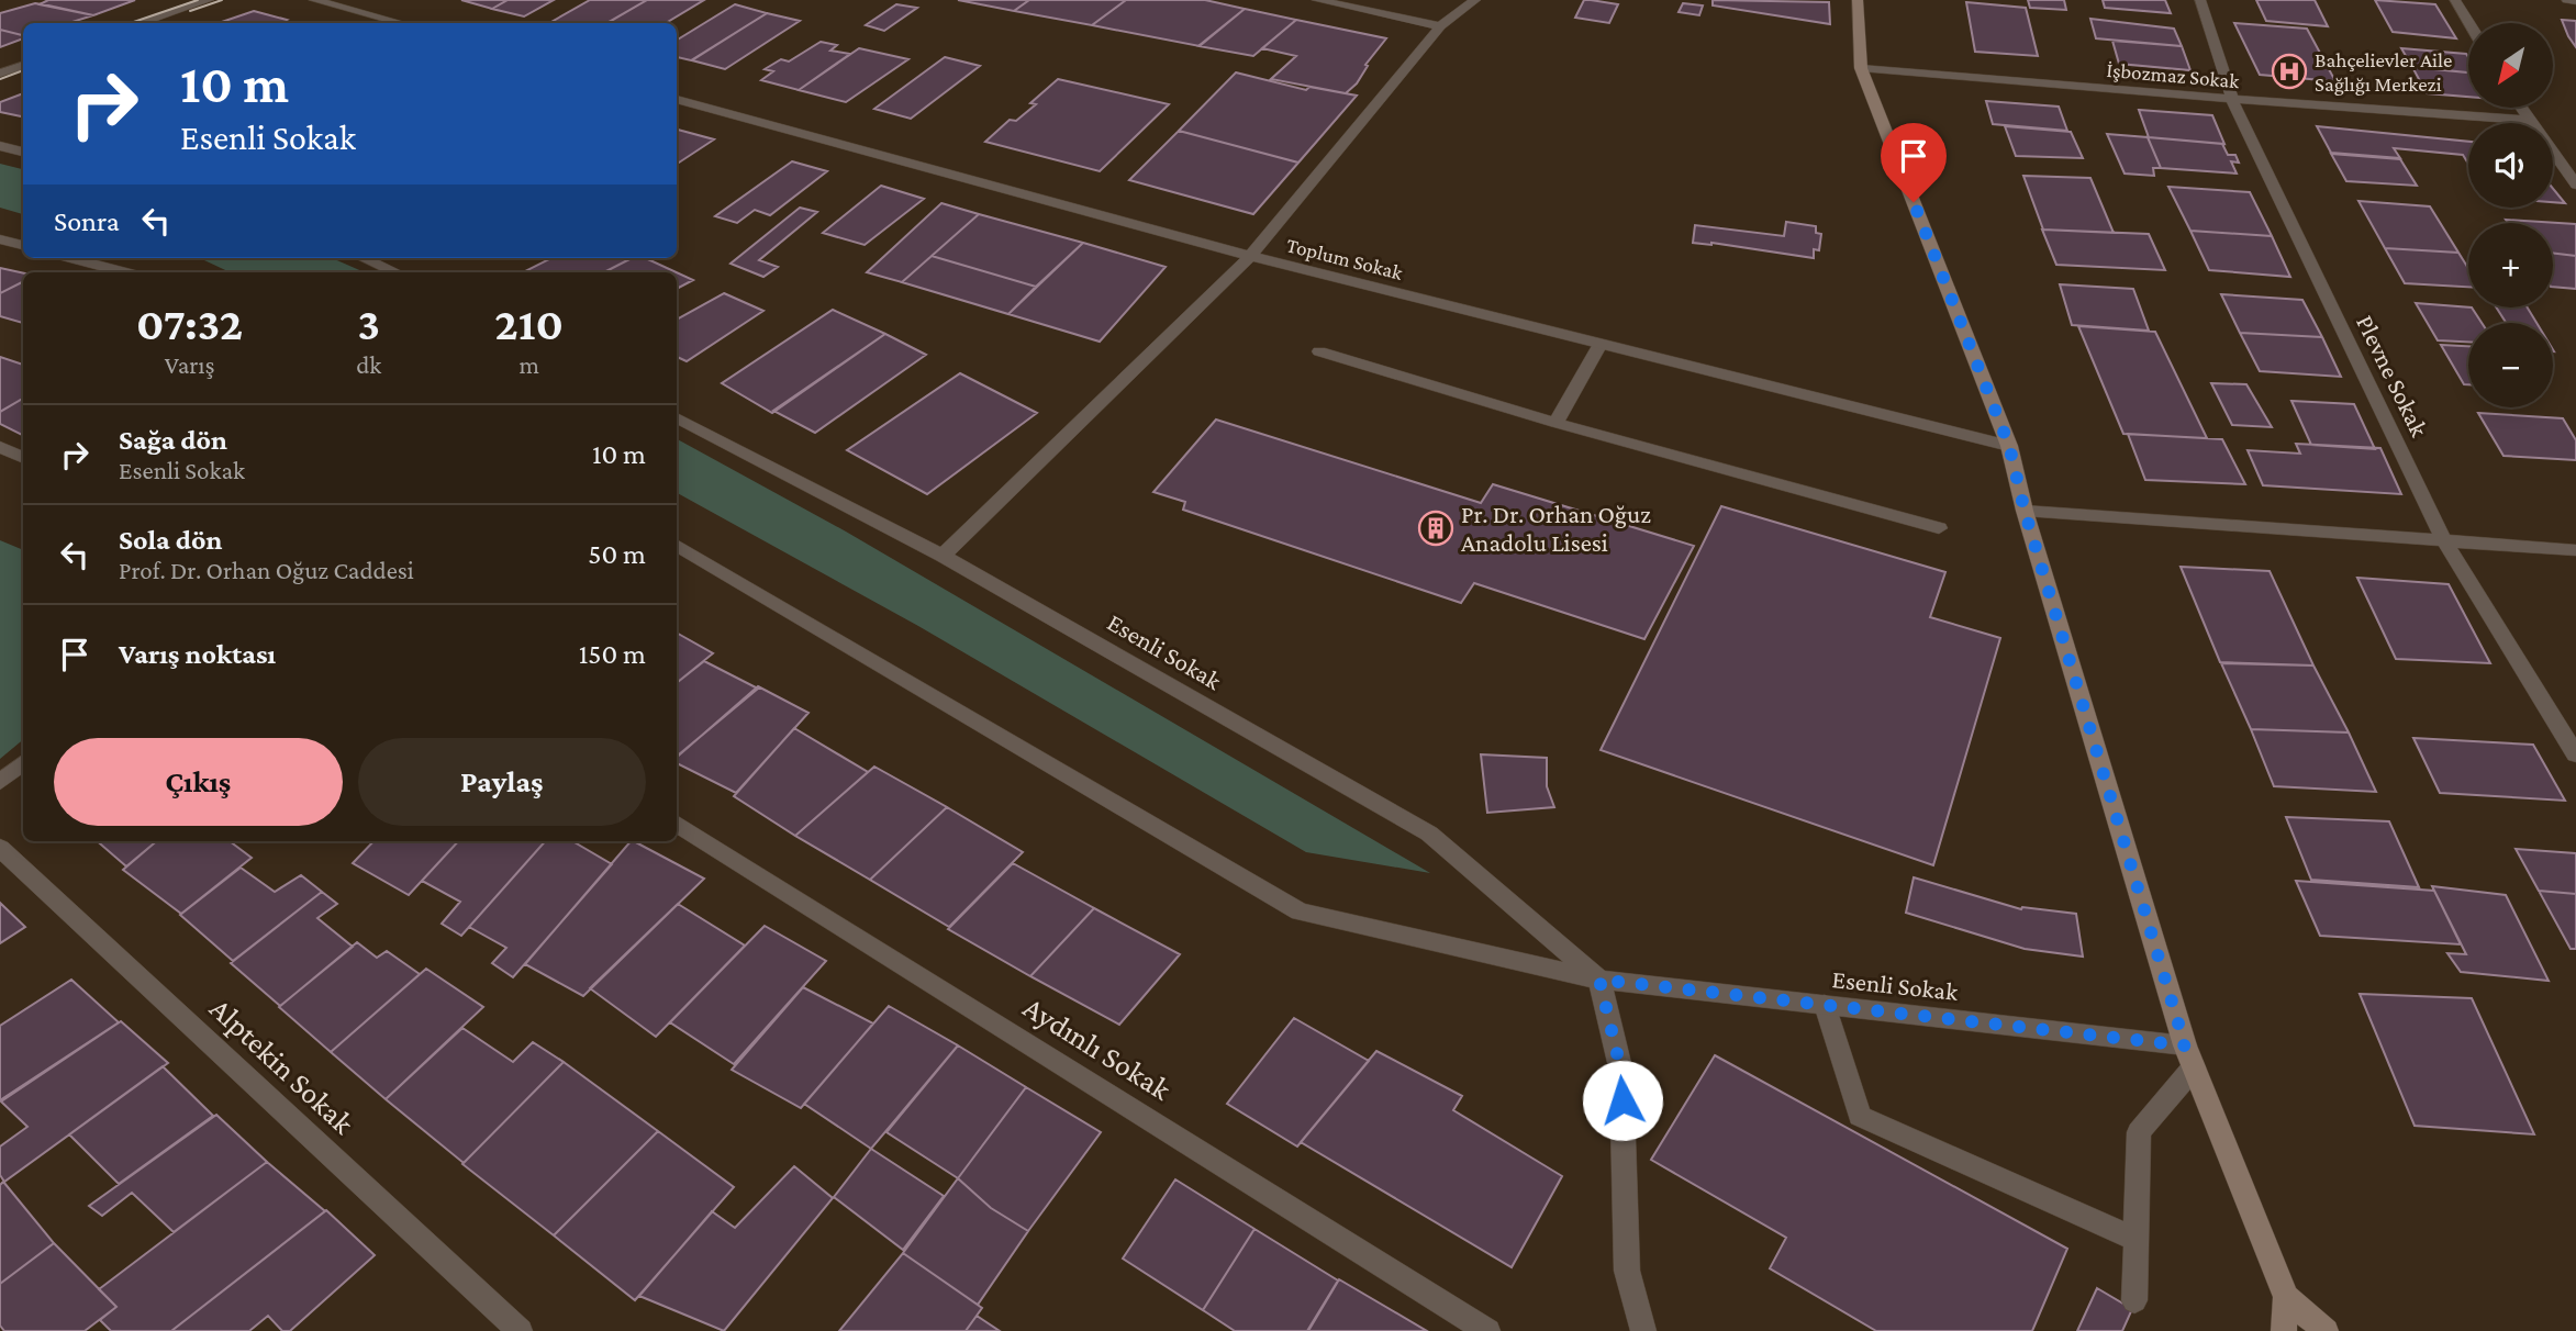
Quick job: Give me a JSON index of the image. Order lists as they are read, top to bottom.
{
  "streets": {
    "street": [
      "İşbozmaz Sokak",
      "Toplum Sokak",
      "Plevne Sokak",
      "Esenli Sokak",
      "Aydınlı Sokak",
      "Alptekin Sokak"
    ]
  },
  "crossings": [
    ["İşbozmaz Sokak", "Plevne Sokak"]
  ],
  "places": {
    "hospital": ["Bahçelievler Aile Sağlığı Merkezi"],
    "building": ["Pr. Dr. Orhan Oğuz Anadolu Lisesi"]
  },
  "north": "bottom left",
  "page": {
    "map_buttons": ["+", "−"],
    "turn": ["10 m", "Esenli Sokak"],
    "then": "Sonra",
    "eta": [
      "07:32",
      "Varış",
      "3",
      "dk",
      "210",
      "m"
    ],
    "list": [
      {
        "name": "Sağa dön",
        "note": "Esenli Sokak",
        "value": "10 m"
      },
      {
        "name": "Sola dön",
        "note": "Prof. Dr. Orhan Oğuz Caddesi",
        "value": "50 m"
      },
      {
        "name": "Varış noktası",
        "value": "150 m"
      }
    ],
    "buttons": ["Çıkış", "Paylaş"]
  }
}
